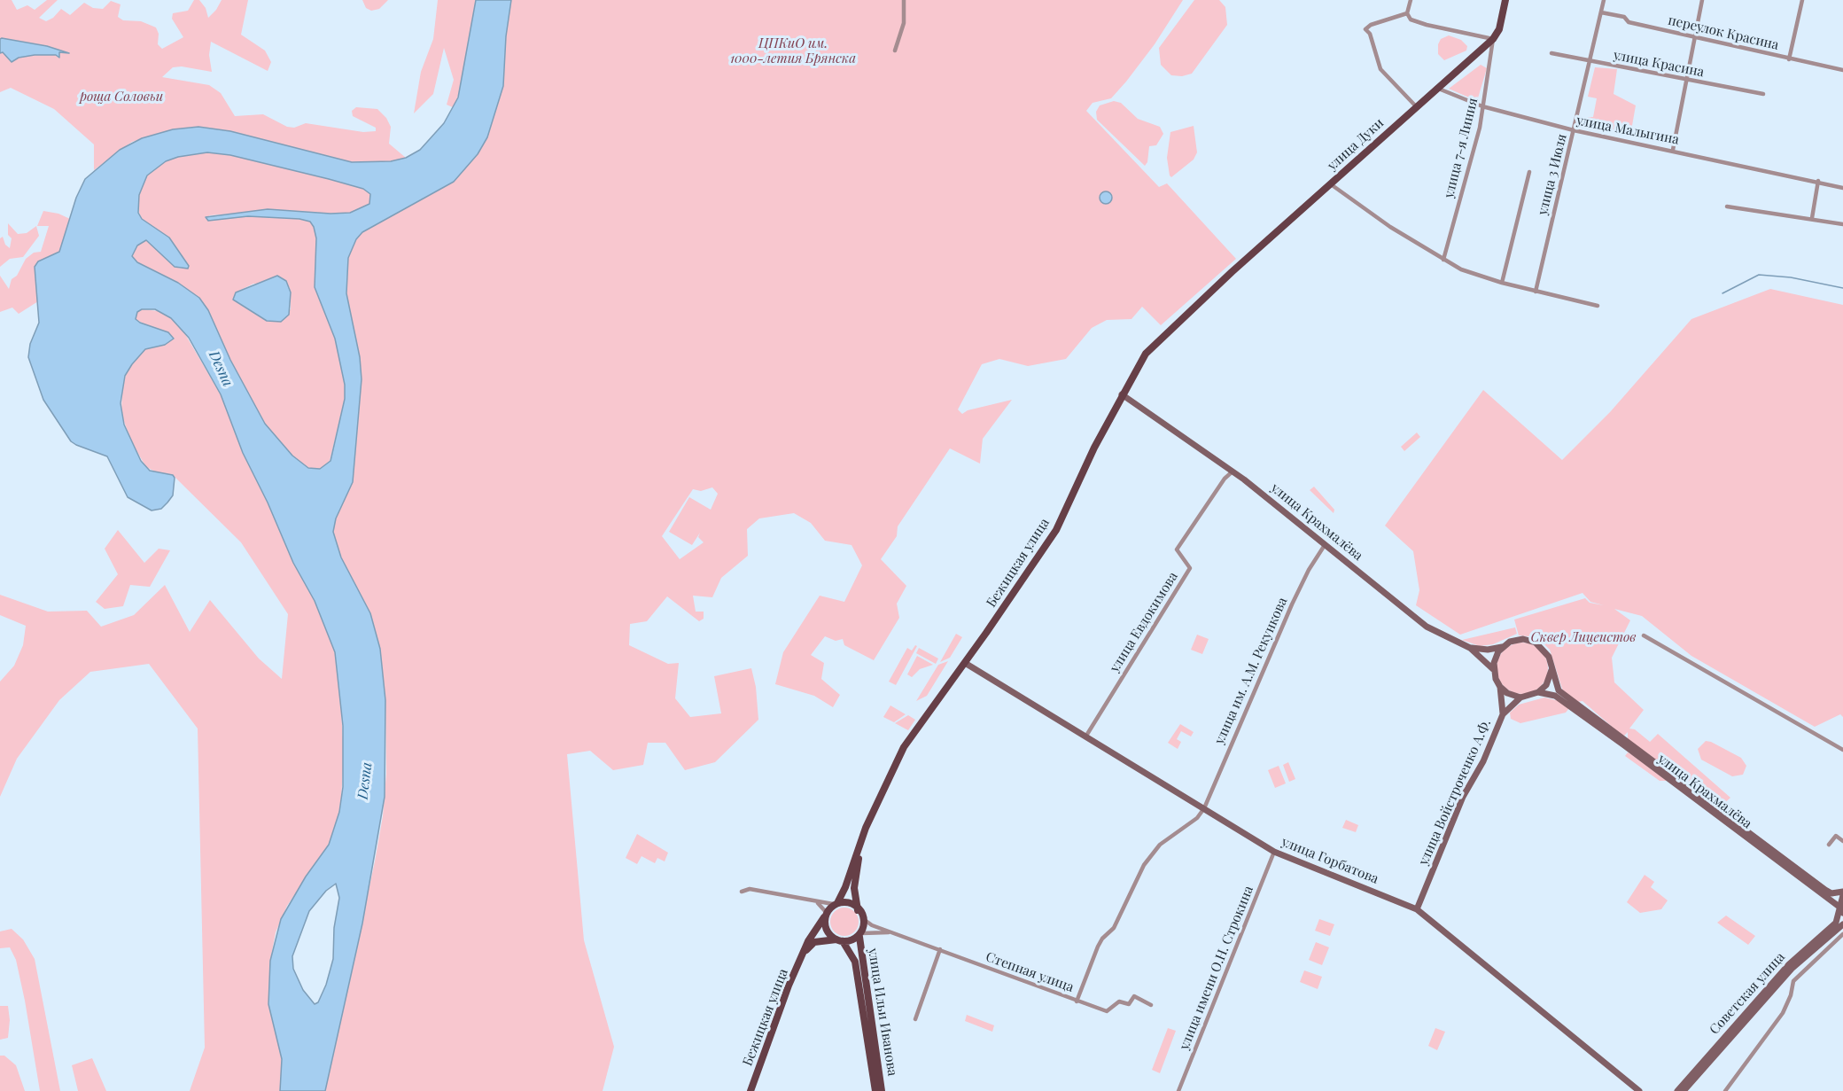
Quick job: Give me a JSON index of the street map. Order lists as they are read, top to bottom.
{
  "streets": {
    "main road": [
      "улица Дуки",
      "улица Крахмалёва",
      "Бежицкая улица",
      "улица Войстроченко А.Ф.",
      "улица Горбатова",
      "Советская улица",
      "улица Ильи Иванова"
    ],
    "street": [
      "переулок Красина",
      "улица Красина",
      "улица Малыгина",
      "улица 7-я Линия",
      "улица 3 Июля",
      "улица Евдокимова",
      "улица им. А.М. Рекункова",
      "улица имени О.Н. Строкина",
      "Степная улица"
    ]
  },
  "crossings": [
    ["переулок Красина", "улица 3 Июля"],
    ["улица Красина", "улица 3 Июля"],
    ["улица Малыгина", "улица Дуки"],
    ["улица Малыгина", "улица 7-я Линия"],
    ["улица Малыгина", "улица 3 Июля"],
    ["улица Дуки", "улица 7-я Линия"],
    ["улица Дуки", "Бежицкая улица"],
    ["улица Крахмалёва", "Бежицкая улица"],
    ["улица Крахмалёва", "улица Евдокимова"],
    ["улица Крахмалёва", "улица им. А.М. Рекункова"],
    ["улица Крахмалёва", "улица Войстроченко А.Ф."],
    ["улица Крахмалёва", "Советская улица"],
    ["Бежицкая улица", "улица Горбатова"],
    ["Бежицкая улица", "Степная улица"],
    ["Бежицкая улица", "улица Ильи Иванова"],
    ["улица Евдокимова", "улица Горбатова"],
    ["улица им. А.М. Рекункова", "улица Горбатова"],
    ["улица Войстроченко А.Ф.", "улица Горбатова"],
    ["улица Горбатова", "улица имени О.Н. Строкина"],
    ["Степная улица", "улица Ильи Иванова"]
  ],
  "water": ["Desna"],
  "parks": ["ЦПКиО им. 1000-летия Брянска", "роща Соловьи", "Сквер Лицеистов"]
}
